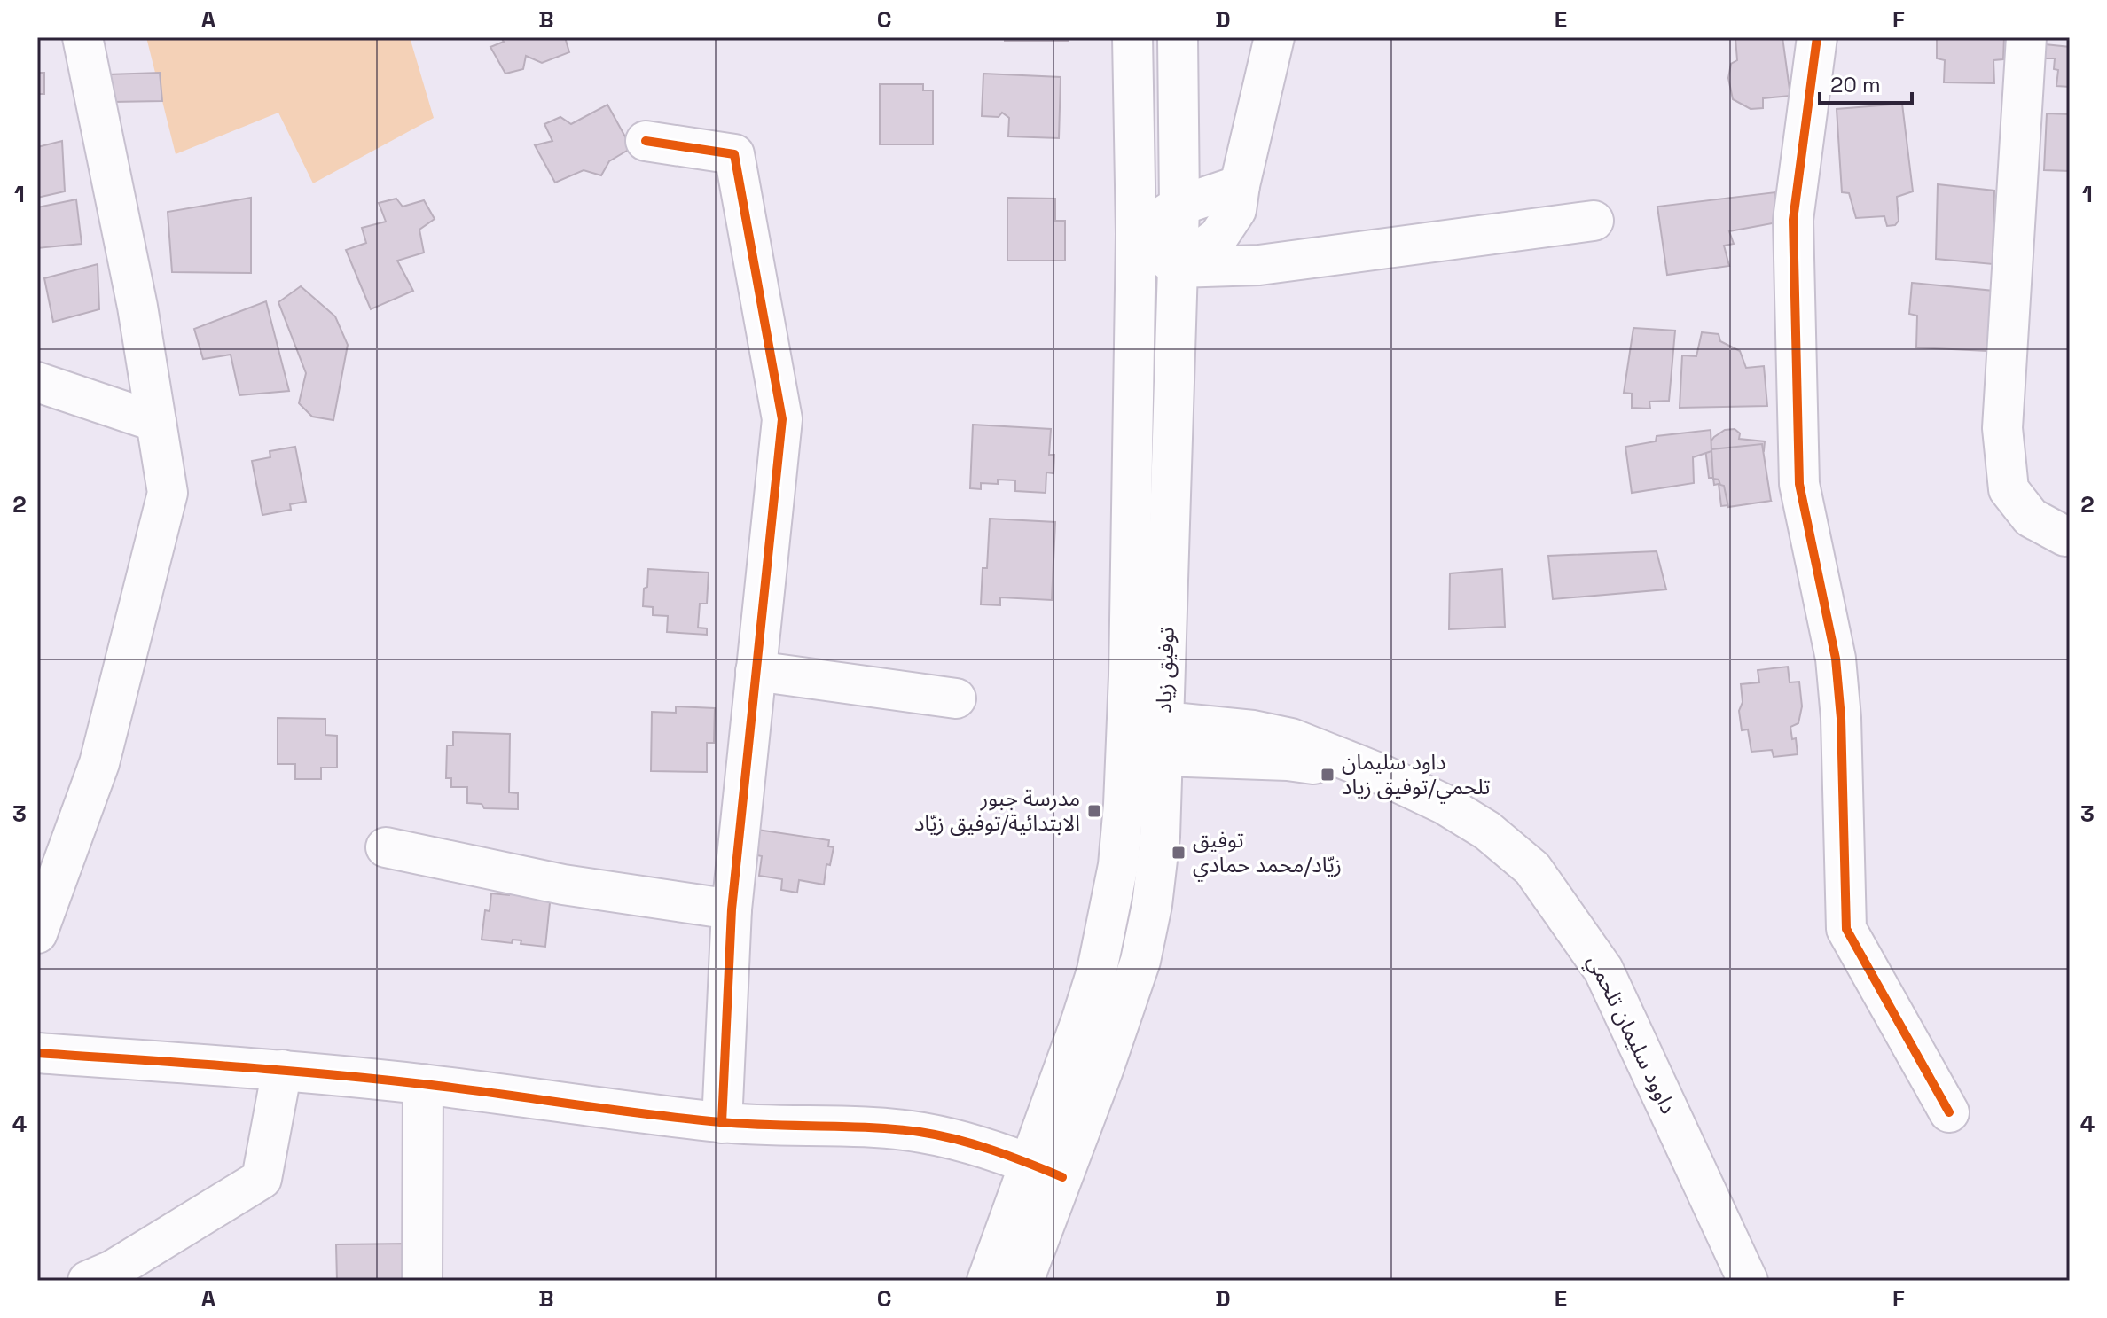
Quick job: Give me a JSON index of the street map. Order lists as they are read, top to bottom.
{
  "streets": {
    "street": ["توفيق زياد", "داوود سليمان تلحمي"]
  },
  "crossings": [
    ["توفيق زياد", "داوود سليمان تلحمي"]
  ],
  "places": {
    "transit": ["داود سليمان تلحمي/توفيق زياد", "مدرسة جبور الابتدائية/توفيق زيّاد", "توفيق زيّاد/محمد حمادي"]
  },
  "scale_bar": "20 m",
  "grid": {
    "columns": [
      "A",
      "B",
      "C",
      "D",
      "E",
      "F"
    ],
    "rows": [
      "1",
      "2",
      "3",
      "4"
    ]
  }
}
